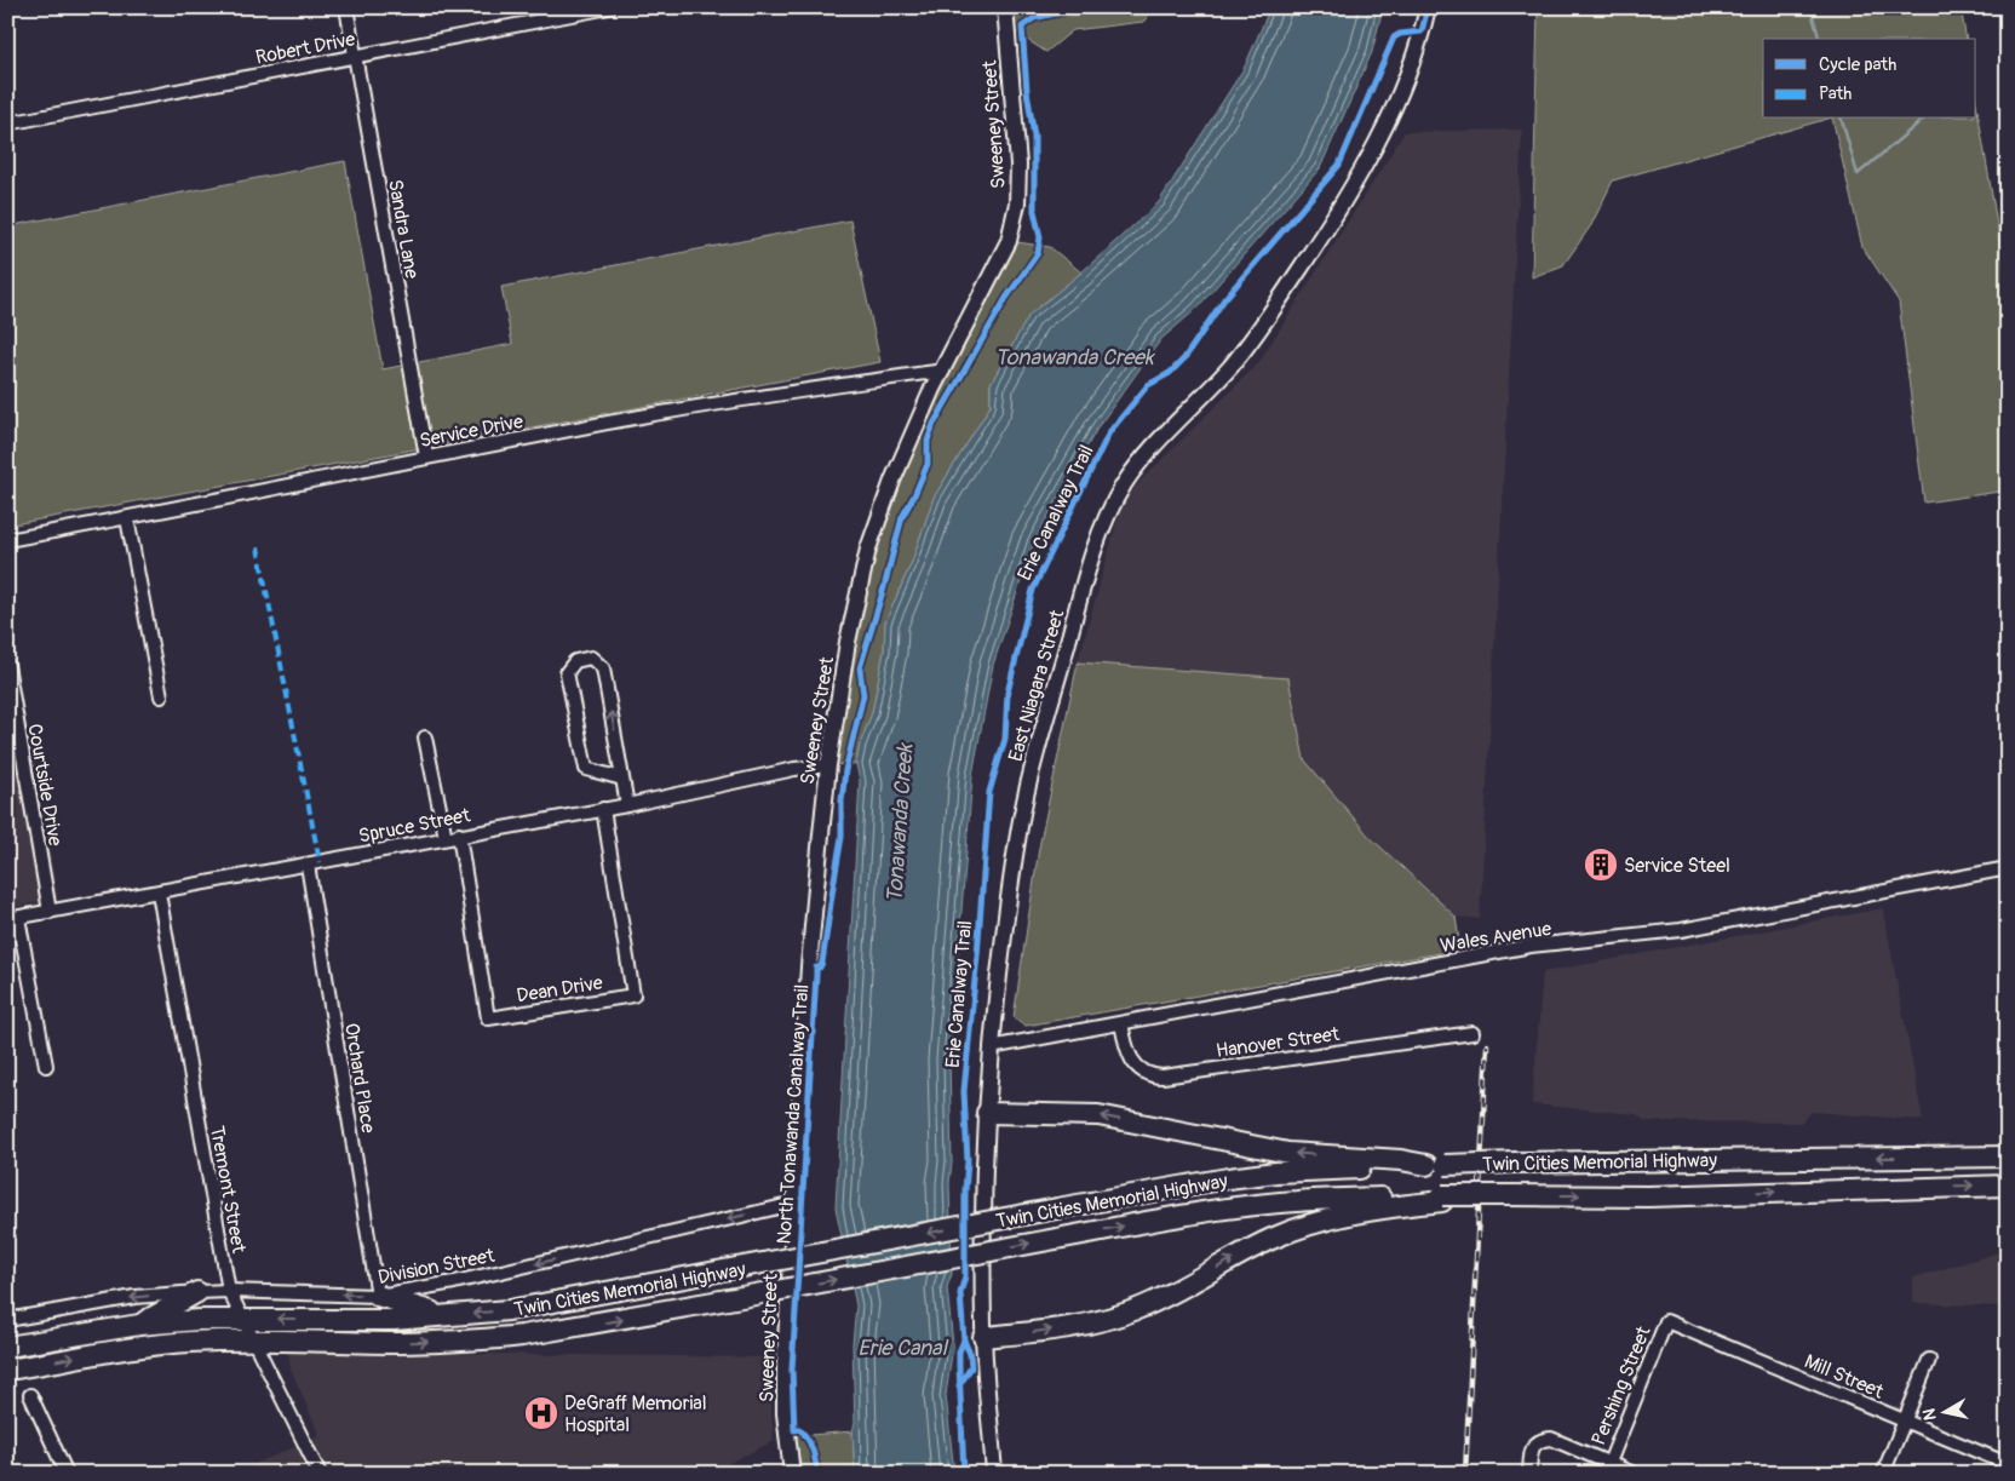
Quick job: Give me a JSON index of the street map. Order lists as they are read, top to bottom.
{
  "streets": {
    "main road": ["Twin Cities Memorial Highway"],
    "street": [
      "Robert Drive",
      "Sweeney Street",
      "Sandra Lane",
      "Service Drive",
      "East Niagara Street",
      "Courtside Drive",
      "Spruce Street",
      "Wales Avenue",
      "Dean Drive",
      "Hanover Street",
      "Orchard Place",
      "Tremont Street",
      "Division Street",
      "Mill Street",
      "Pershing Street"
    ],
    "cycle path": ["Erie Canalway Trail", "North Tonawanda Canalway Trail"]
  },
  "crossings": [
    ["Robert Drive", "Sandra Lane"],
    ["Sweeney Street", "Service Drive"],
    ["Sweeney Street", "Spruce Street"],
    ["Sweeney Street", "Division Street"],
    ["Sandra Lane", "Service Drive"],
    ["East Niagara Street", "Wales Avenue"],
    ["Courtside Drive", "Spruce Street"],
    ["Spruce Street", "Dean Drive"],
    ["Spruce Street", "Orchard Place"],
    ["Spruce Street", "Tremont Street"],
    ["Wales Avenue", "Hanover Street"],
    ["Orchard Place", "Division Street"],
    ["Twin Cities Memorial Highway", "Tremont Street"],
    ["Tremont Street", "Division Street"],
    ["Mill Street", "Pershing Street"]
  ],
  "one_way": ["Division Street"],
  "water": ["Tonawanda Creek", "Erie Canal"],
  "places": {
    "building": ["Service Steel"],
    "hospital": ["DeGraff Memorial Hospital"]
  },
  "legend": ["Cycle path", "Path"],
  "north": "left"
}
